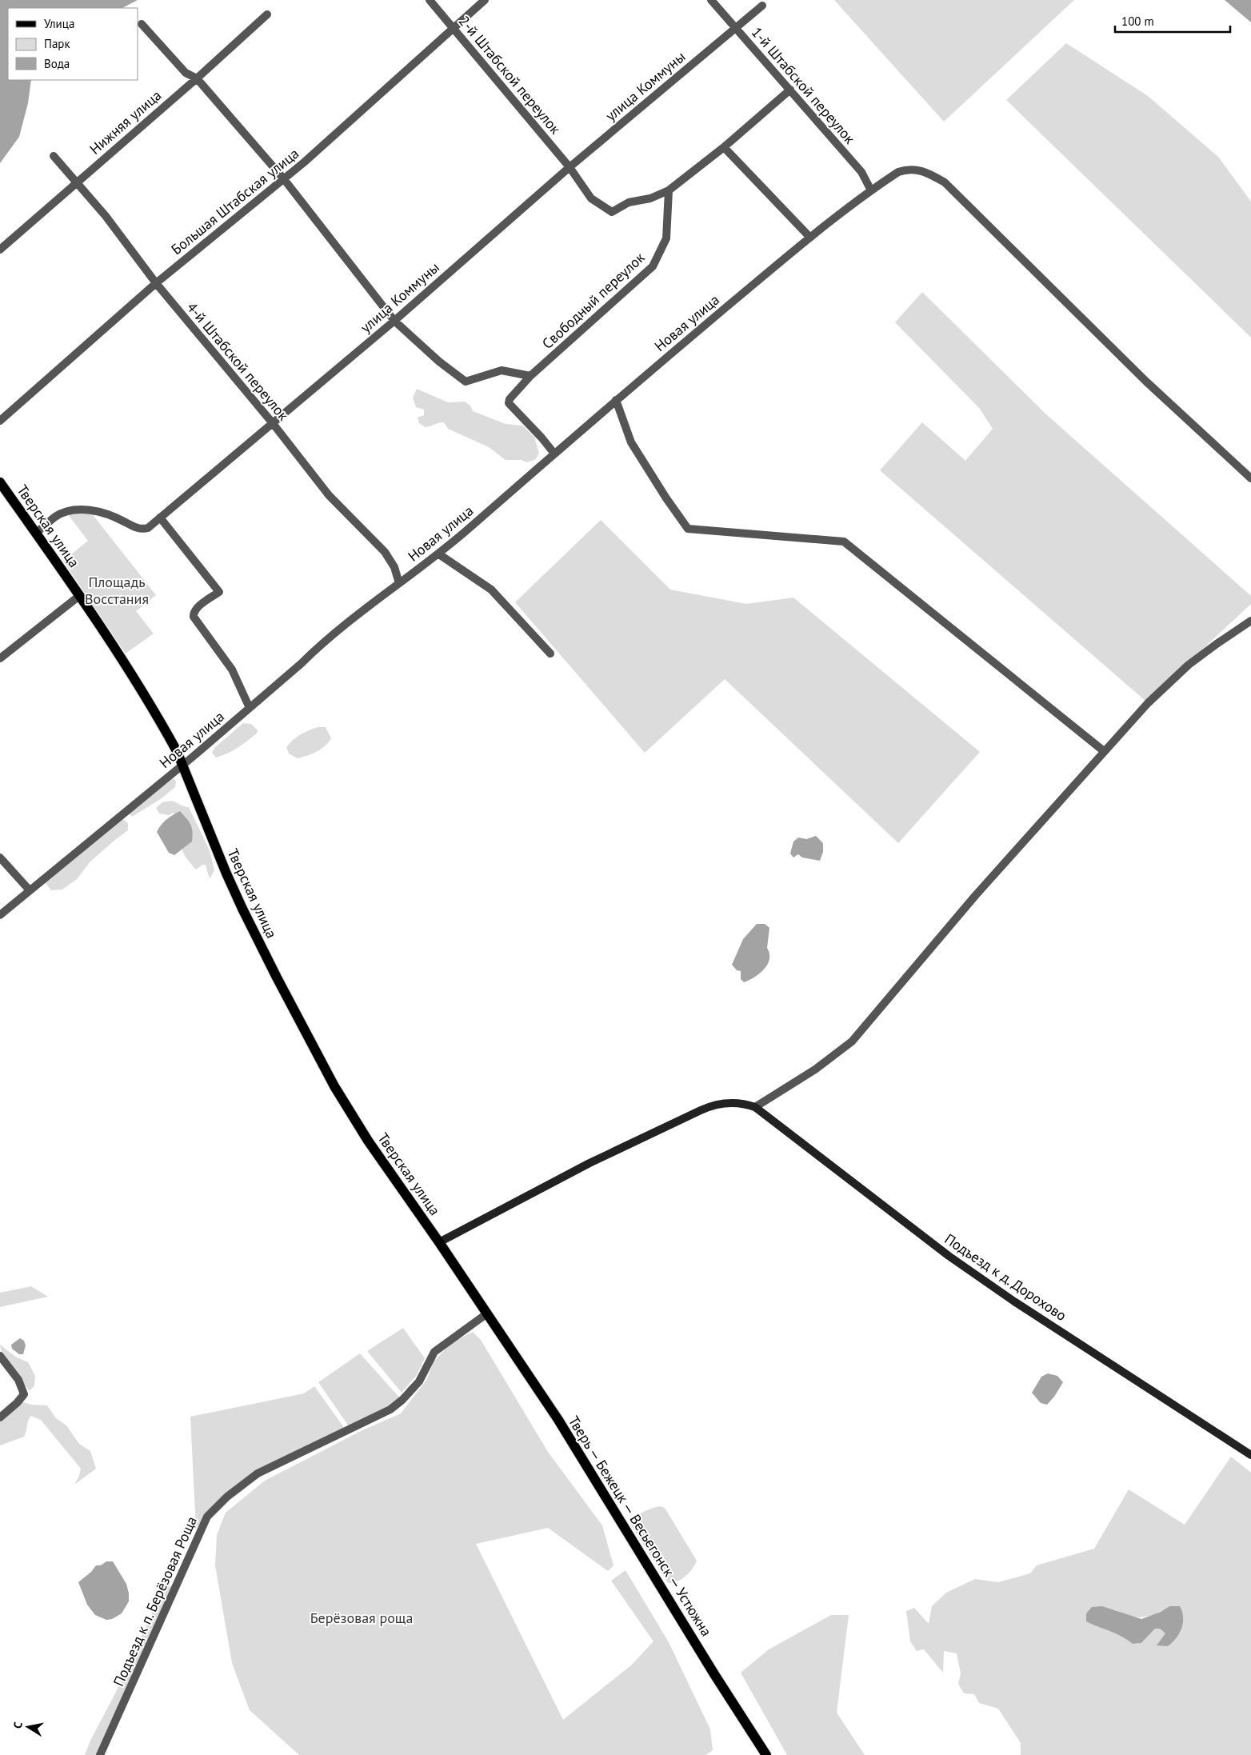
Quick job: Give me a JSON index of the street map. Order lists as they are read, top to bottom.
{
  "streets": {
    "main road": ["Тверская улица", "Тверь — Бежецк — Весьегонск — Устюжна"],
    "street": [
      "2-й Штабской переулок",
      "1-й Штабской переулок",
      "улица Коммуны",
      "Нижняя улица",
      "Большая Штабская улица",
      "Свободный переулок",
      "Новая улица",
      "4-й Штабской переулок",
      "Подъезд к д. Дорохово",
      "Подъезд к п. Берёзовая Роща"
    ]
  },
  "crossings": [
    ["2-й Штабской переулок", "улица Коммуны"],
    ["2-й Штабской переулок", "Большая Штабская улица"],
    ["2-й Штабской переулок", "Свободный переулок"],
    ["1-й Штабской переулок", "улица Коммуны"],
    ["1-й Штабской переулок", "Новая улица"],
    ["улица Коммуны", "4-й Штабской переулок"],
    ["улица Коммуны", "Тверская улица"],
    ["Нижняя улица", "4-й Штабской переулок"],
    ["Большая Штабская улица", "4-й Штабской переулок"],
    ["Свободный переулок", "Новая улица"],
    ["Новая улица", "4-й Штабской переулок"],
    ["Новая улица", "Тверская улица"],
    ["Тверская улица", "Тверь — Бежецк — Весьегонск — Устюжна"],
    ["Тверская улица", "Подъезд к п. Берёзовая Роща"],
    ["Тверь — Бежецк — Весьегонск — Устюжна", "Подъезд к п. Берёзовая Роща"]
  ],
  "parks": ["Площадь Восстания", "Берёзовая роща"],
  "legend": ["Улица", "Парк", "Вода"],
  "scale_bar": "100 m",
  "north": "left"
}
